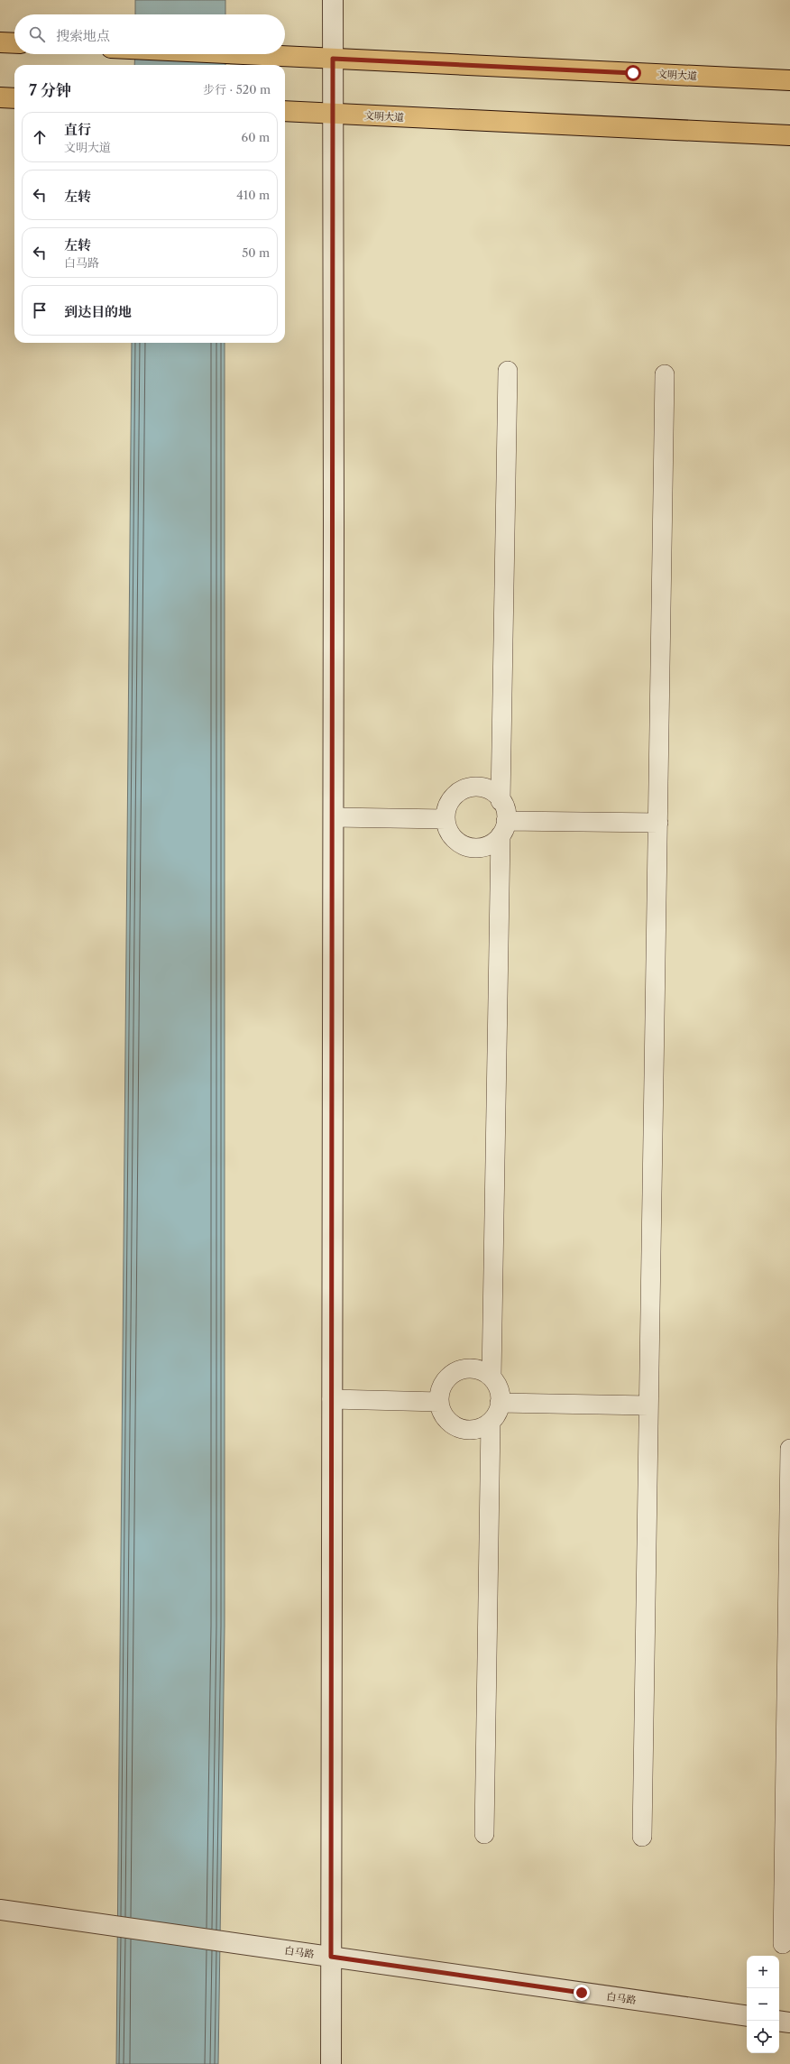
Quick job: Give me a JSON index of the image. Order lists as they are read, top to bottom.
{
  "streets": {
    "main road": ["文明大道"],
    "street": ["白马路"]
  },
  "page": {
    "search": "搜索地点",
    "heading": ["7 分钟", "步行 · 520 m"],
    "list": [
      ["直行", "文明大道", "60 m"],
      ["左转", "410 m"],
      ["左转", "白马路", "50 m"],
      "到达目的地"
    ],
    "map_buttons": ["+", "−"]
  }
}
